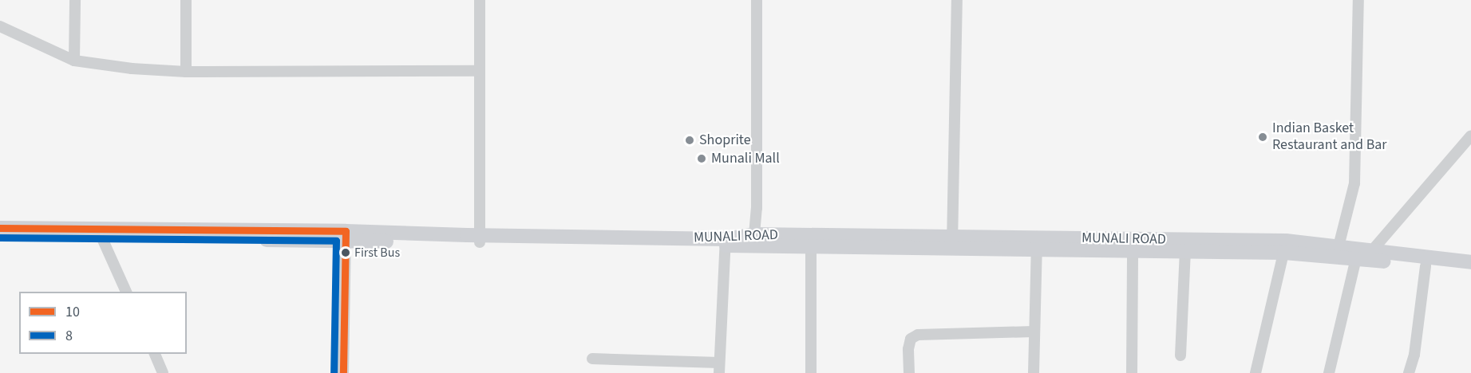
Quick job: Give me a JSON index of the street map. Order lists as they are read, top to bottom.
{
  "streets": {
    "main road": ["MUNALI ROAD"]
  },
  "places": [
    "Indian Basket Restaurant and Bar",
    "Shoprite",
    "Munali Mall",
    "First Bus"
  ],
  "lines": ["transit line 10", "transit line 8"],
  "legend": ["10", "8"]
}
